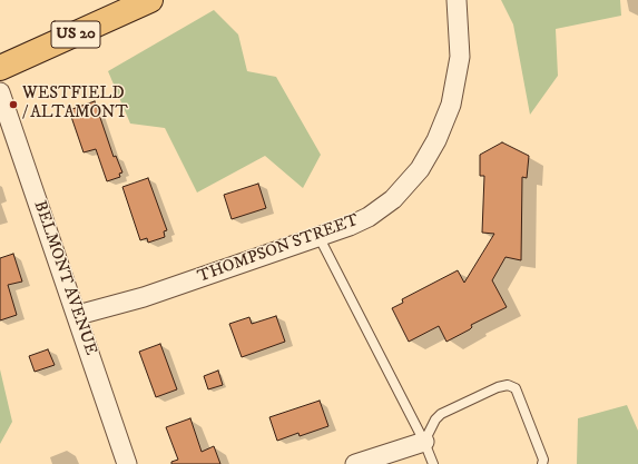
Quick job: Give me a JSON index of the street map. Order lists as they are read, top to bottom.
{
  "streets": {
    "main road": ["US 20"],
    "street": ["THOMPSON STREET", "BELMONT AVENUE"]
  },
  "crossings": [
    ["THOMPSON STREET", "BELMONT AVENUE"]
  ],
  "places": ["WESTFIELD / ALTAMONT"]
}
